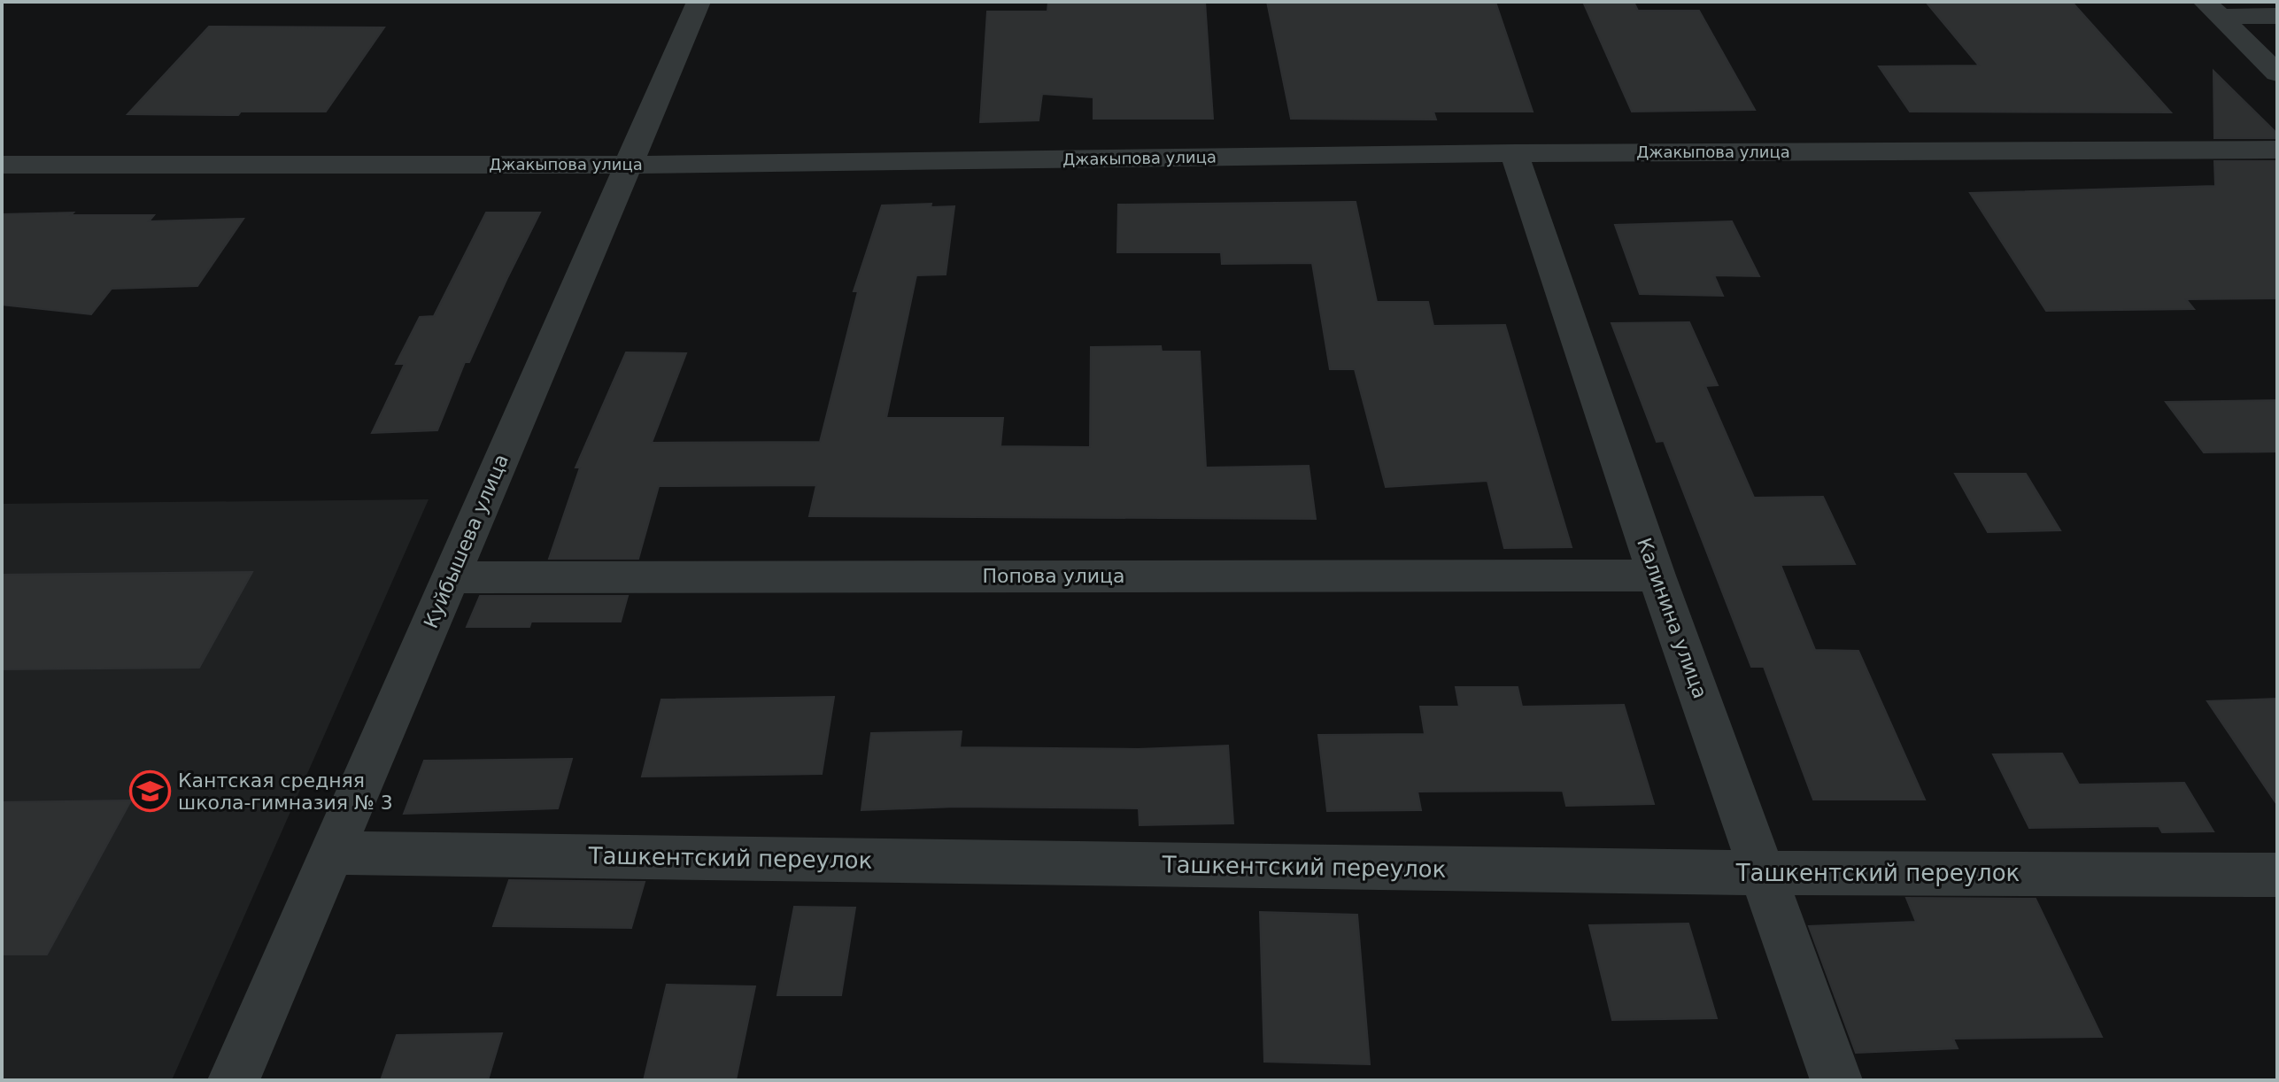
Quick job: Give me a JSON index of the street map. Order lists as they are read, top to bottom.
{
  "streets": {
    "street": [
      "Джакыпова улица",
      "Куйбышева улица",
      "Попова улица",
      "Калинина улица",
      "Ташкентский переулок"
    ]
  },
  "crossings": [
    ["Джакыпова улица", "Куйбышева улица"],
    ["Джакыпова улица", "Калинина улица"],
    ["Куйбышева улица", "Попова улица"],
    ["Куйбышева улица", "Ташкентский переулок"],
    ["Попова улица", "Калинина улица"],
    ["Калинина улица", "Ташкентский переулок"]
  ],
  "places": {
    "school or university": ["Кантская средняя школа-гимназия № 3"]
  }
}
